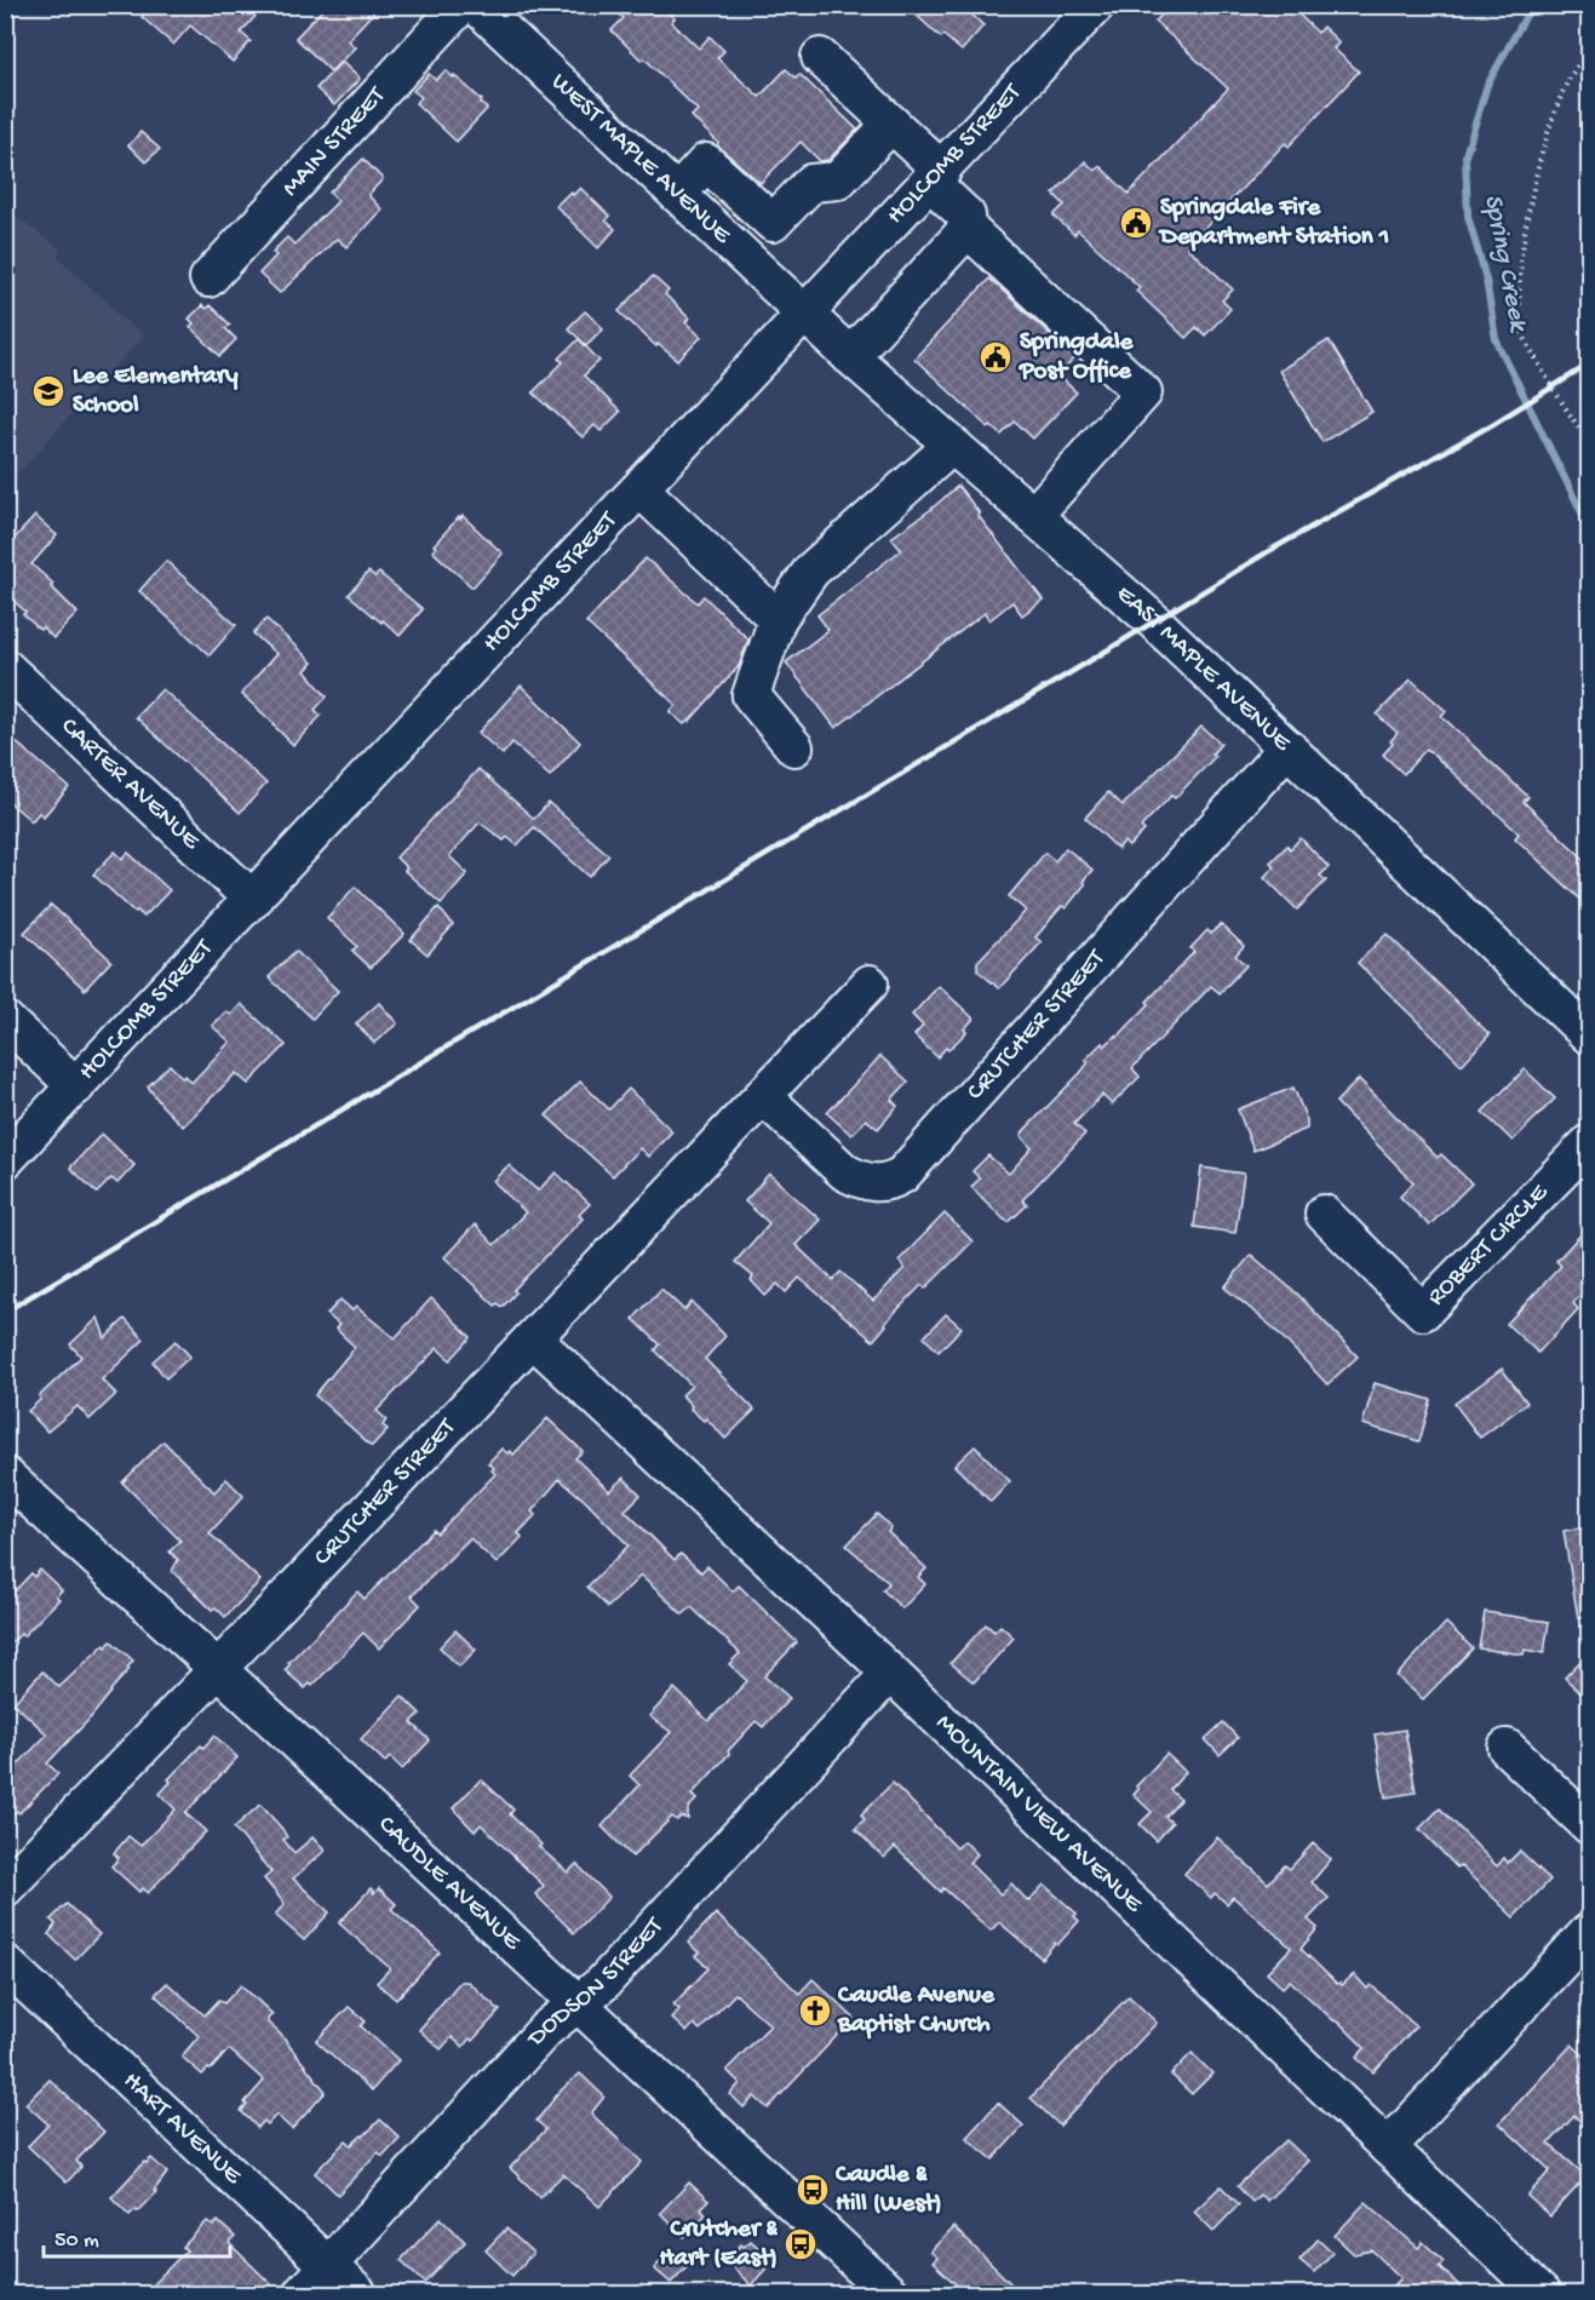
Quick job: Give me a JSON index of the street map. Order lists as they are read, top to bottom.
{
  "streets": {
    "street": [
      "MAIN STREET",
      "HOLCOMB STREET",
      "WEST MAPLE AVENUE",
      "EAST MAPLE AVENUE",
      "CARTER AVENUE",
      "CRUTCHER STREET",
      "ROBERT CIRCLE",
      "MOUNTAIN VIEW AVENUE",
      "CAUDLE AVENUE",
      "DODSON STREET",
      "HART AVENUE"
    ]
  },
  "crossings": [
    ["HOLCOMB STREET", "WEST MAPLE AVENUE"],
    ["HOLCOMB STREET", "EAST MAPLE AVENUE"],
    ["HOLCOMB STREET", "CARTER AVENUE"],
    ["WEST MAPLE AVENUE", "EAST MAPLE AVENUE"],
    ["EAST MAPLE AVENUE", "CRUTCHER STREET"],
    ["CRUTCHER STREET", "MOUNTAIN VIEW AVENUE"],
    ["CRUTCHER STREET", "CAUDLE AVENUE"],
    ["MOUNTAIN VIEW AVENUE", "DODSON STREET"],
    ["CAUDLE AVENUE", "DODSON STREET"],
    ["DODSON STREET", "HART AVENUE"]
  ],
  "water": ["Spring Creek"],
  "places": {
    "public building": ["Springdale Fire Department Station 1", "Springdale Post Office"],
    "school or university": ["Lee Elementary School"],
    "church": ["Caudle Avenue Baptist Church"],
    "bus stop": ["Caudle & Hill (West)", "Crutcher & Hart (East)"]
  },
  "scale_bar": "50 m"
}
